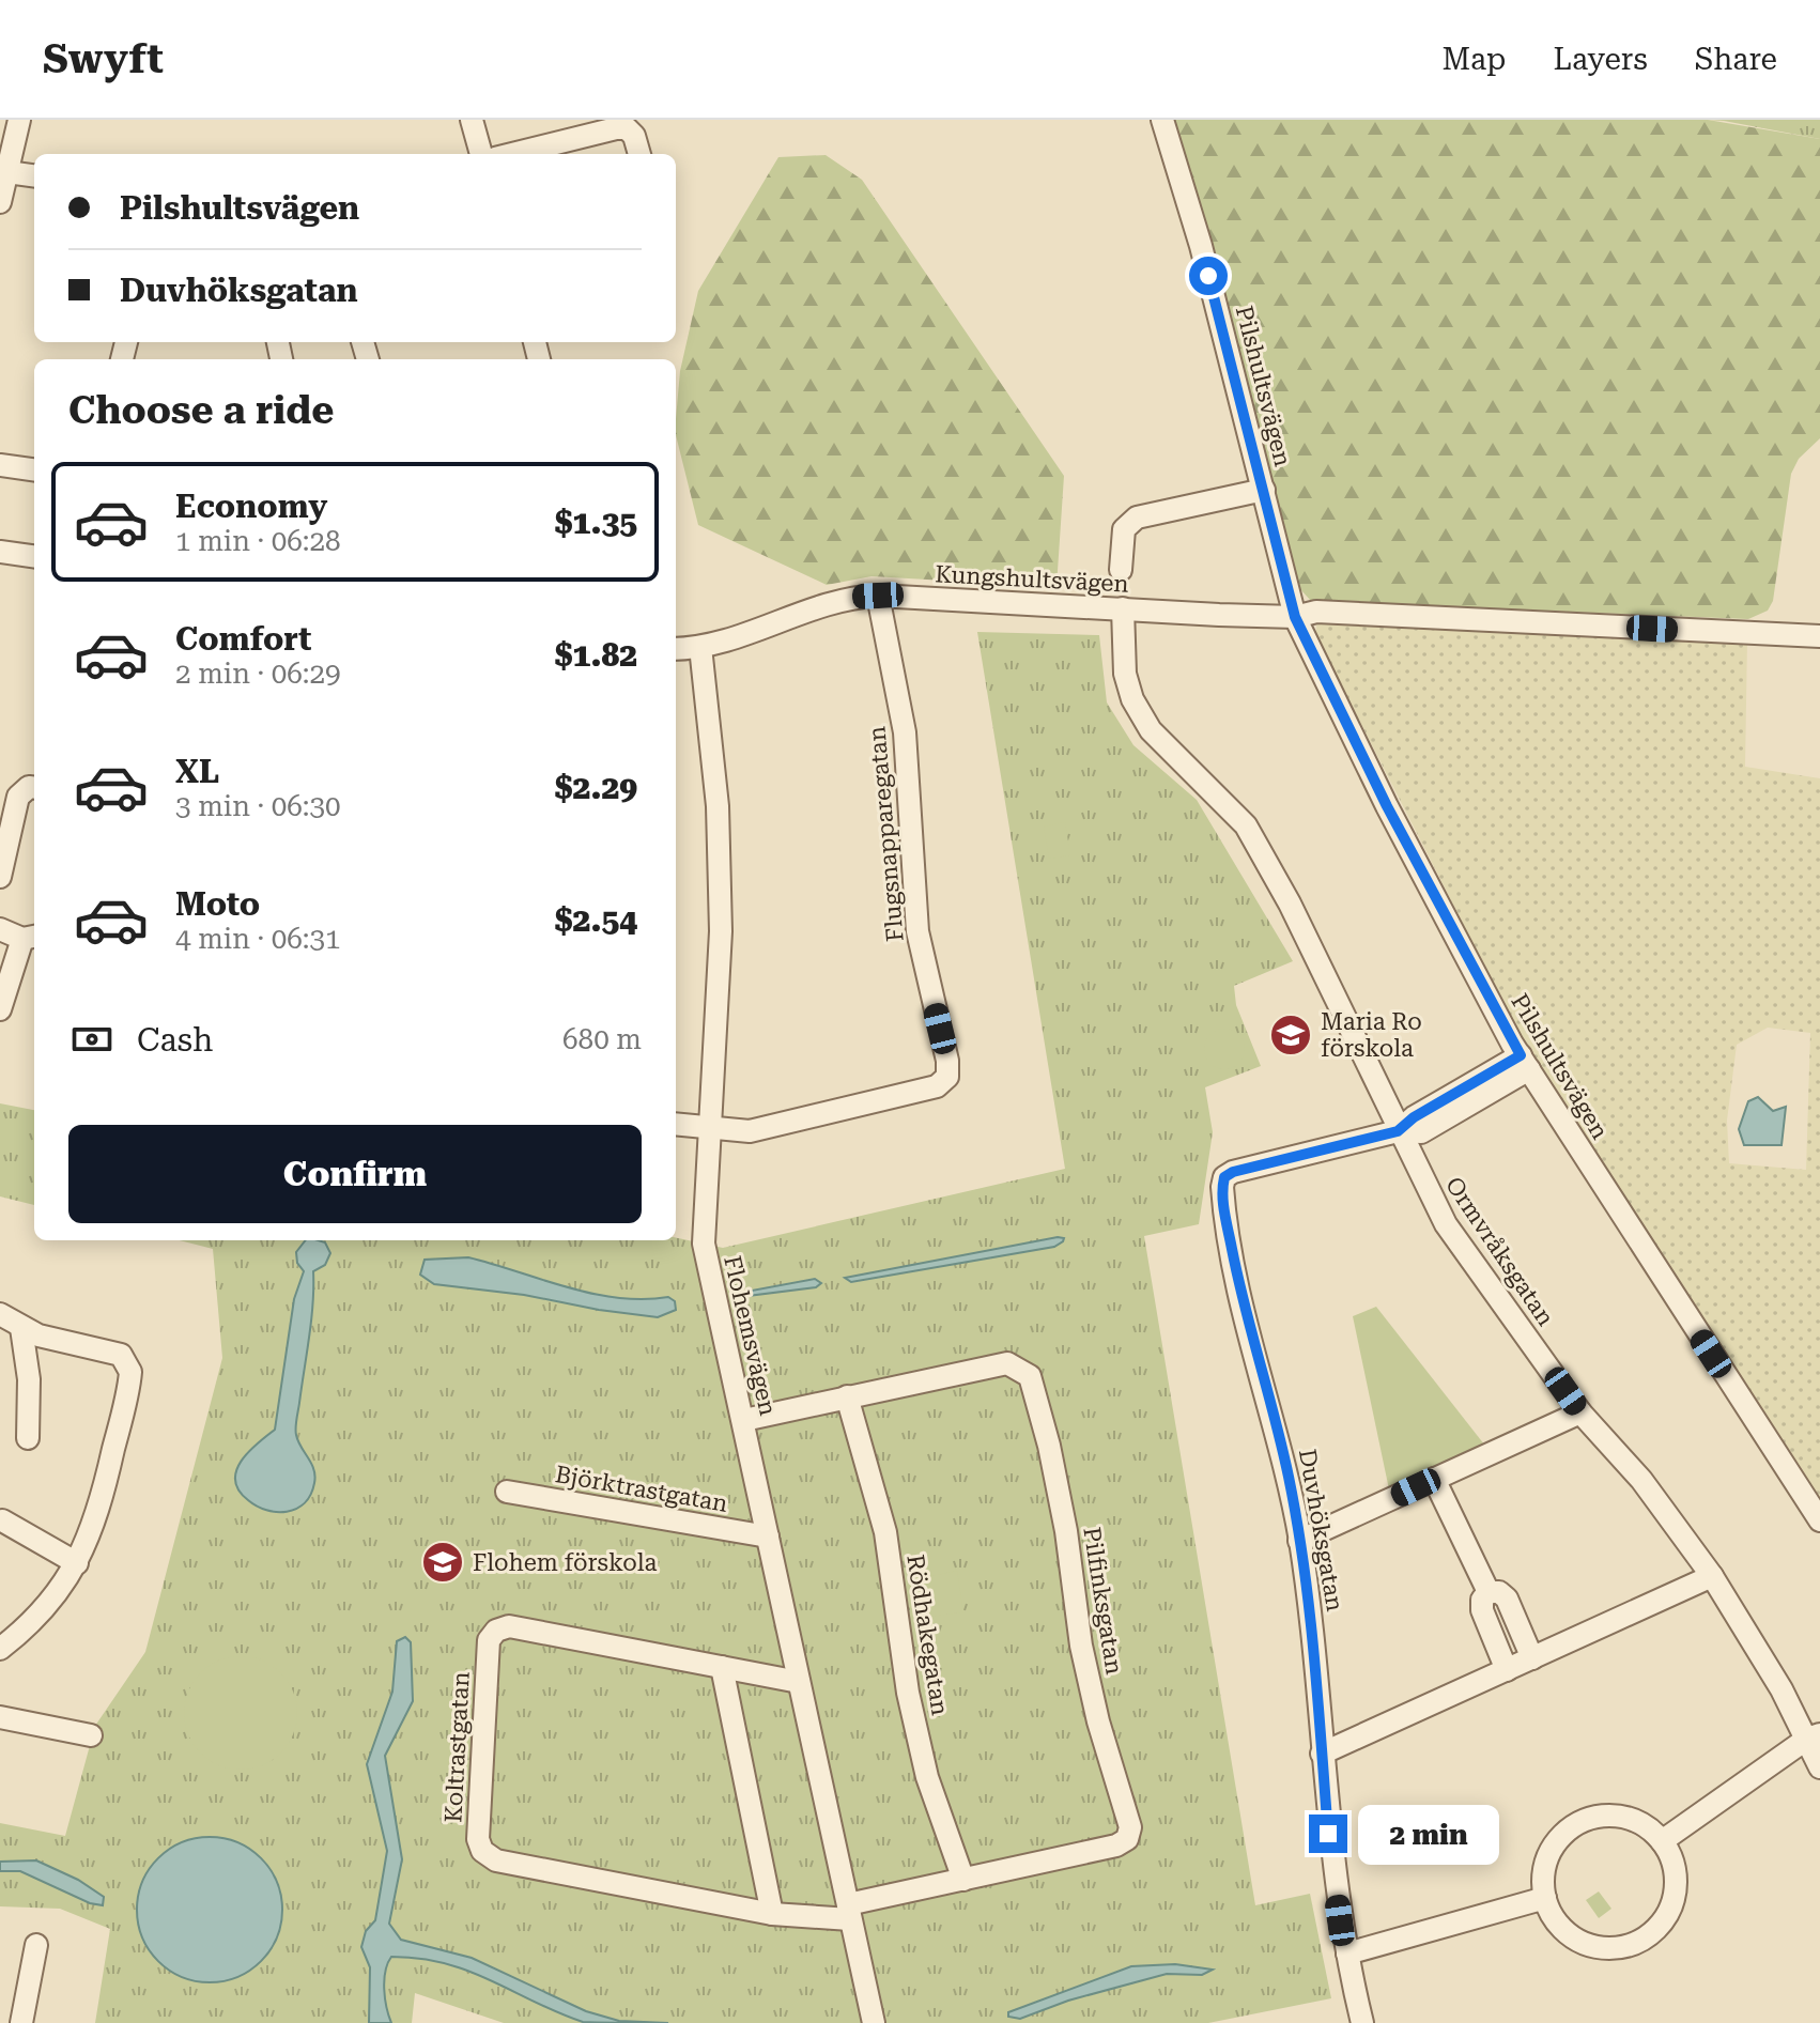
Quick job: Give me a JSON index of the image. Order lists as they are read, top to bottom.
{
  "streets": {
    "street": [
      "Pilshultsvägen",
      "Kungshultsvägen",
      "Flugsnapparegatan",
      "Ormvråksgatan",
      "Flohemsvägen",
      "Björktrastgatan",
      "Duvhöksgatan",
      "Pilfinksgatan",
      "Rödhakegatan",
      "Koltrastgatan"
    ]
  },
  "crossings": [
    ["Pilshultsvägen", "Kungshultsvägen"],
    ["Pilshultsvägen", "Duvhöksgatan"],
    ["Kungshultsvägen", "Flugsnapparegatan"],
    ["Kungshultsvägen", "Ormvråksgatan"],
    ["Kungshultsvägen", "Flohemsvägen"],
    ["Flugsnapparegatan", "Flohemsvägen"],
    ["Ormvråksgatan", "Duvhöksgatan"],
    ["Flohemsvägen", "Björktrastgatan"],
    ["Flohemsvägen", "Pilfinksgatan"],
    ["Flohemsvägen", "Koltrastgatan"],
    ["Pilfinksgatan", "Rödhakegatan"],
    ["Pilfinksgatan", "Koltrastgatan"]
  ],
  "places": {
    "school or university": ["Maria Ro förskola", "Flohem förskola"]
  },
  "page": {
    "header": "Swyft",
    "nav": ["Map", "Layers", "Share"],
    "banner": ["Pilshultsvägen", "Duvhöksgatan"],
    "heading": "Choose a ride",
    "list": [
      {
        "name": "Economy",
        "note": "1 min · 06:28",
        "value": "$1.35"
      },
      {
        "name": "Comfort",
        "note": "2 min · 06:29",
        "value": "$1.82"
      },
      {
        "name": "XL",
        "note": "3 min · 06:30",
        "value": "$2.29"
      },
      {
        "name": "Moto",
        "note": "4 min · 06:31",
        "value": "$2.54"
      }
    ],
    "pay": ["Cash", "680 m"],
    "buttons": "Confirm",
    "bubble": "2 min"
  }
}
